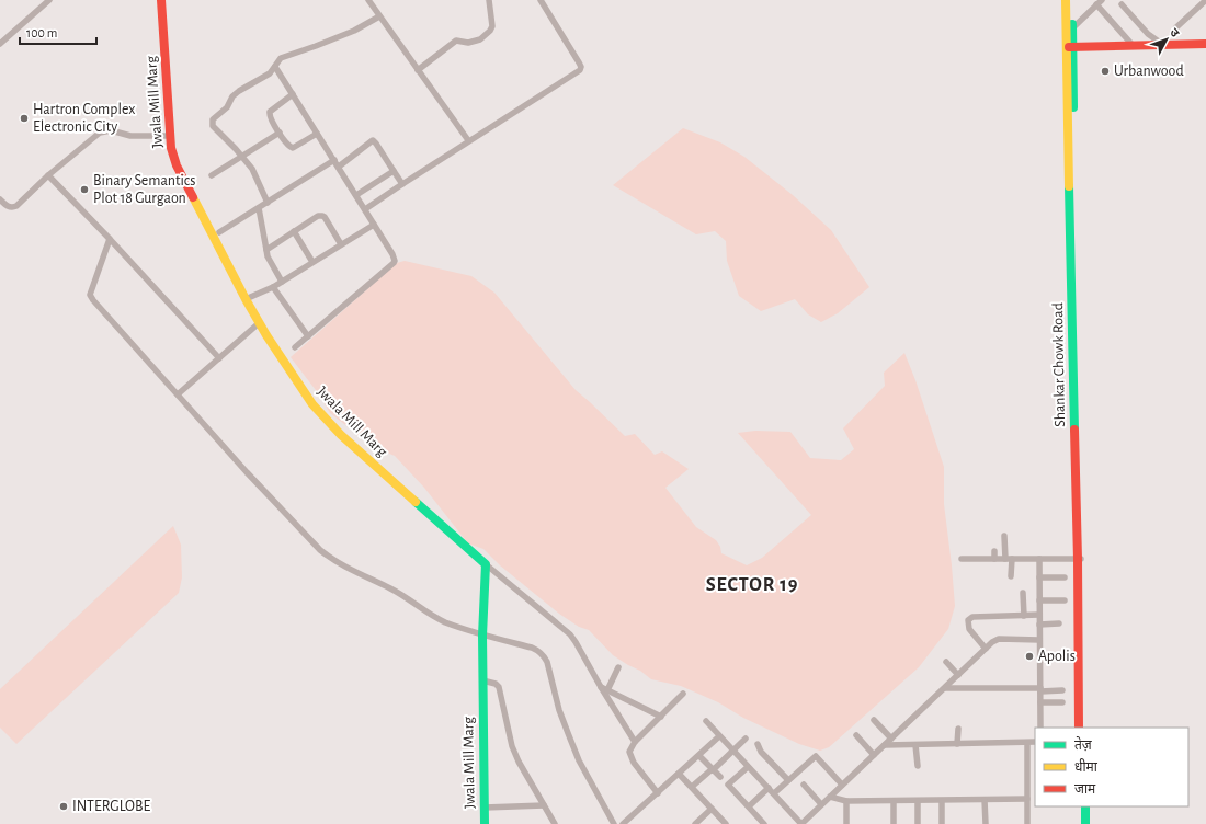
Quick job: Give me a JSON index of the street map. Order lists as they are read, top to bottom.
{
  "streets": {
    "street": ["Jwala Mill Marg", "Shankar Chowk Road"]
  },
  "districts": ["SECTOR 19"],
  "places": [
    "Urbanwood",
    "Hartron Complex Electronic City",
    "Binary Semantics Plot 18 Gurgaon",
    "Apolis",
    "INTERGLOBE"
  ],
  "legend": ["तेज़", "धीमा", "जाम"],
  "scale_bar": "100 m",
  "north": "top right"
}
